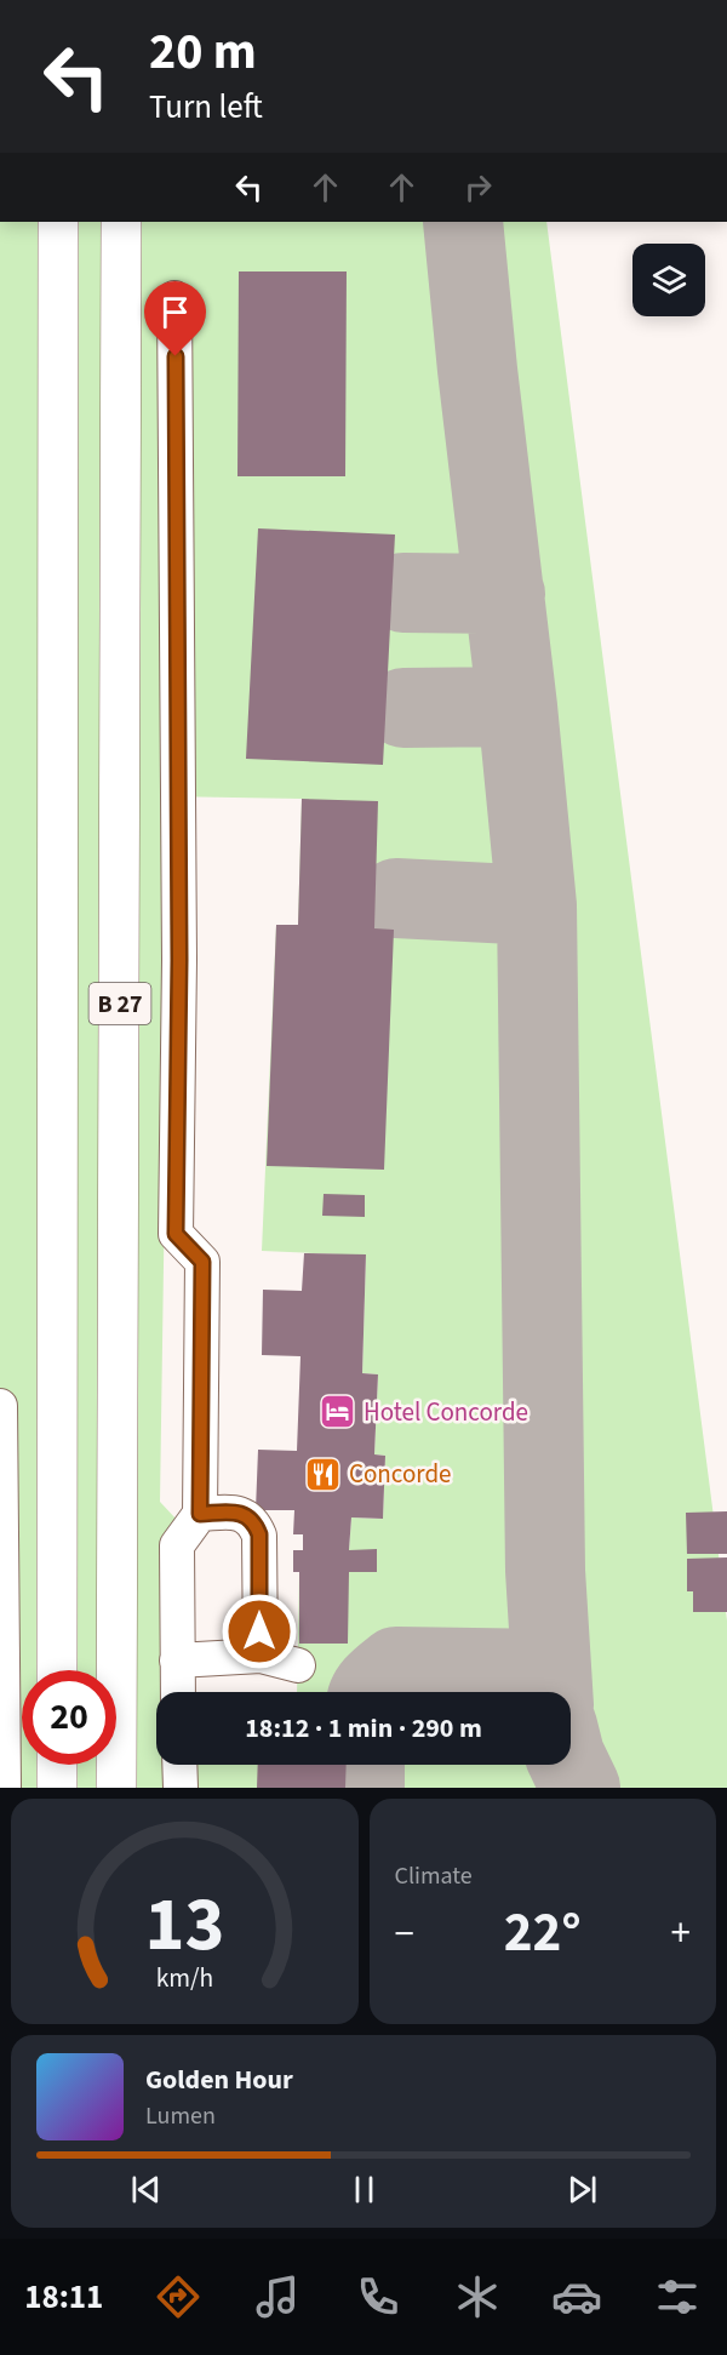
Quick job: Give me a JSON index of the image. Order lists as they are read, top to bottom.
{
  "streets": {
    "highway": ["B 27"]
  },
  "places": {
    "hotel": ["Hotel Concorde"],
    "restaurant": ["Concorde"]
  },
  "page": {
    "turn": ["20 m", "Turn left"],
    "limit": "20",
    "trip": "18:12 · 1 min · 290 m",
    "tile": "Climate",
    "heat": ["−", "22°", "+"],
    "song": ["Golden Hour", "Lumen"],
    "tabs": "18:11",
    "gauge": ["13", "km/h"]
  }
}
